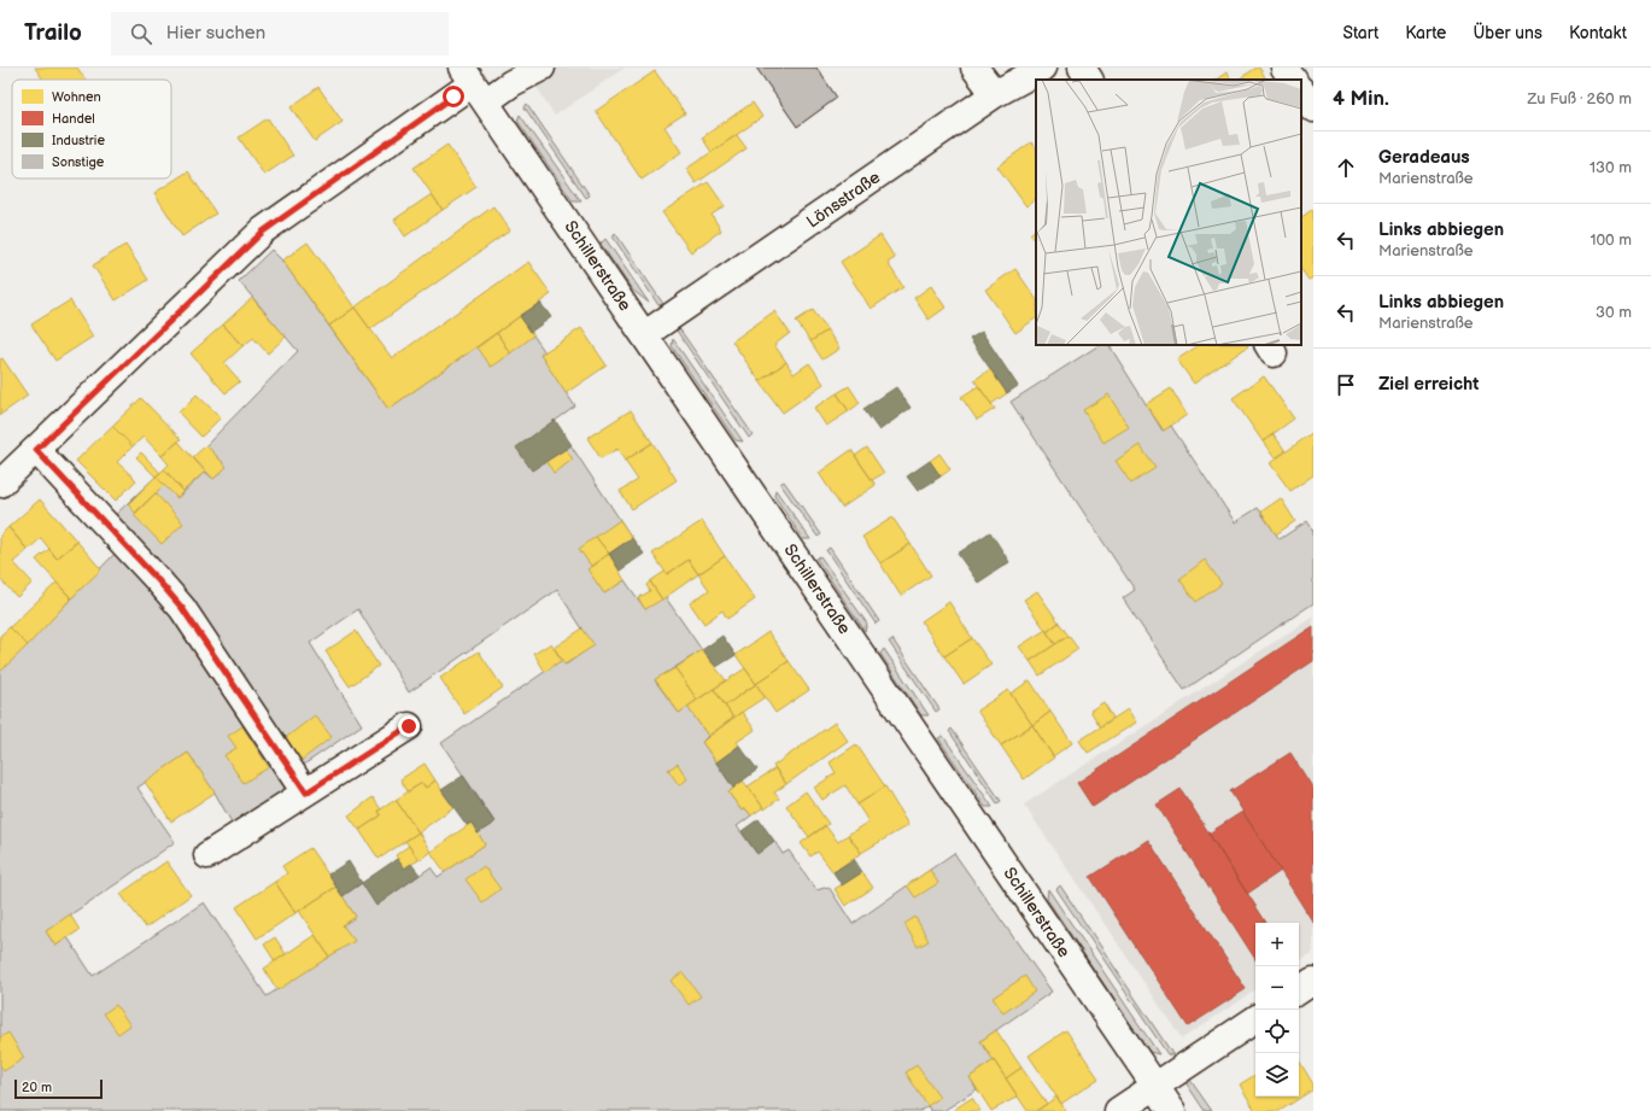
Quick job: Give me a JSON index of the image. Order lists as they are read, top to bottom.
{
  "streets": {
    "street": ["Lönsstraße", "Schillerstraße"]
  },
  "crossings": [
    ["Lönsstraße", "Schillerstraße"]
  ],
  "legend": [
    "Wohnen",
    "Handel",
    "Industrie",
    "Sonstige"
  ],
  "scale_bar": "20 m",
  "page": {
    "header": "Trailo",
    "search": "Hier suchen",
    "nav": [
      "Start",
      "Karte",
      "Über uns",
      "Kontakt"
    ],
    "heading": ["4 Min.", "Zu Fuß · 260 m"],
    "list": [
      ["Geradeaus", "Marienstraße", "130 m"],
      ["Links abbiegen", "Marienstraße", "100 m"],
      ["Links abbiegen", "Marienstraße", "30 m"],
      "Ziel erreicht"
    ],
    "map_buttons": ["+", "−"],
    "scale": "20 m"
  }
}
